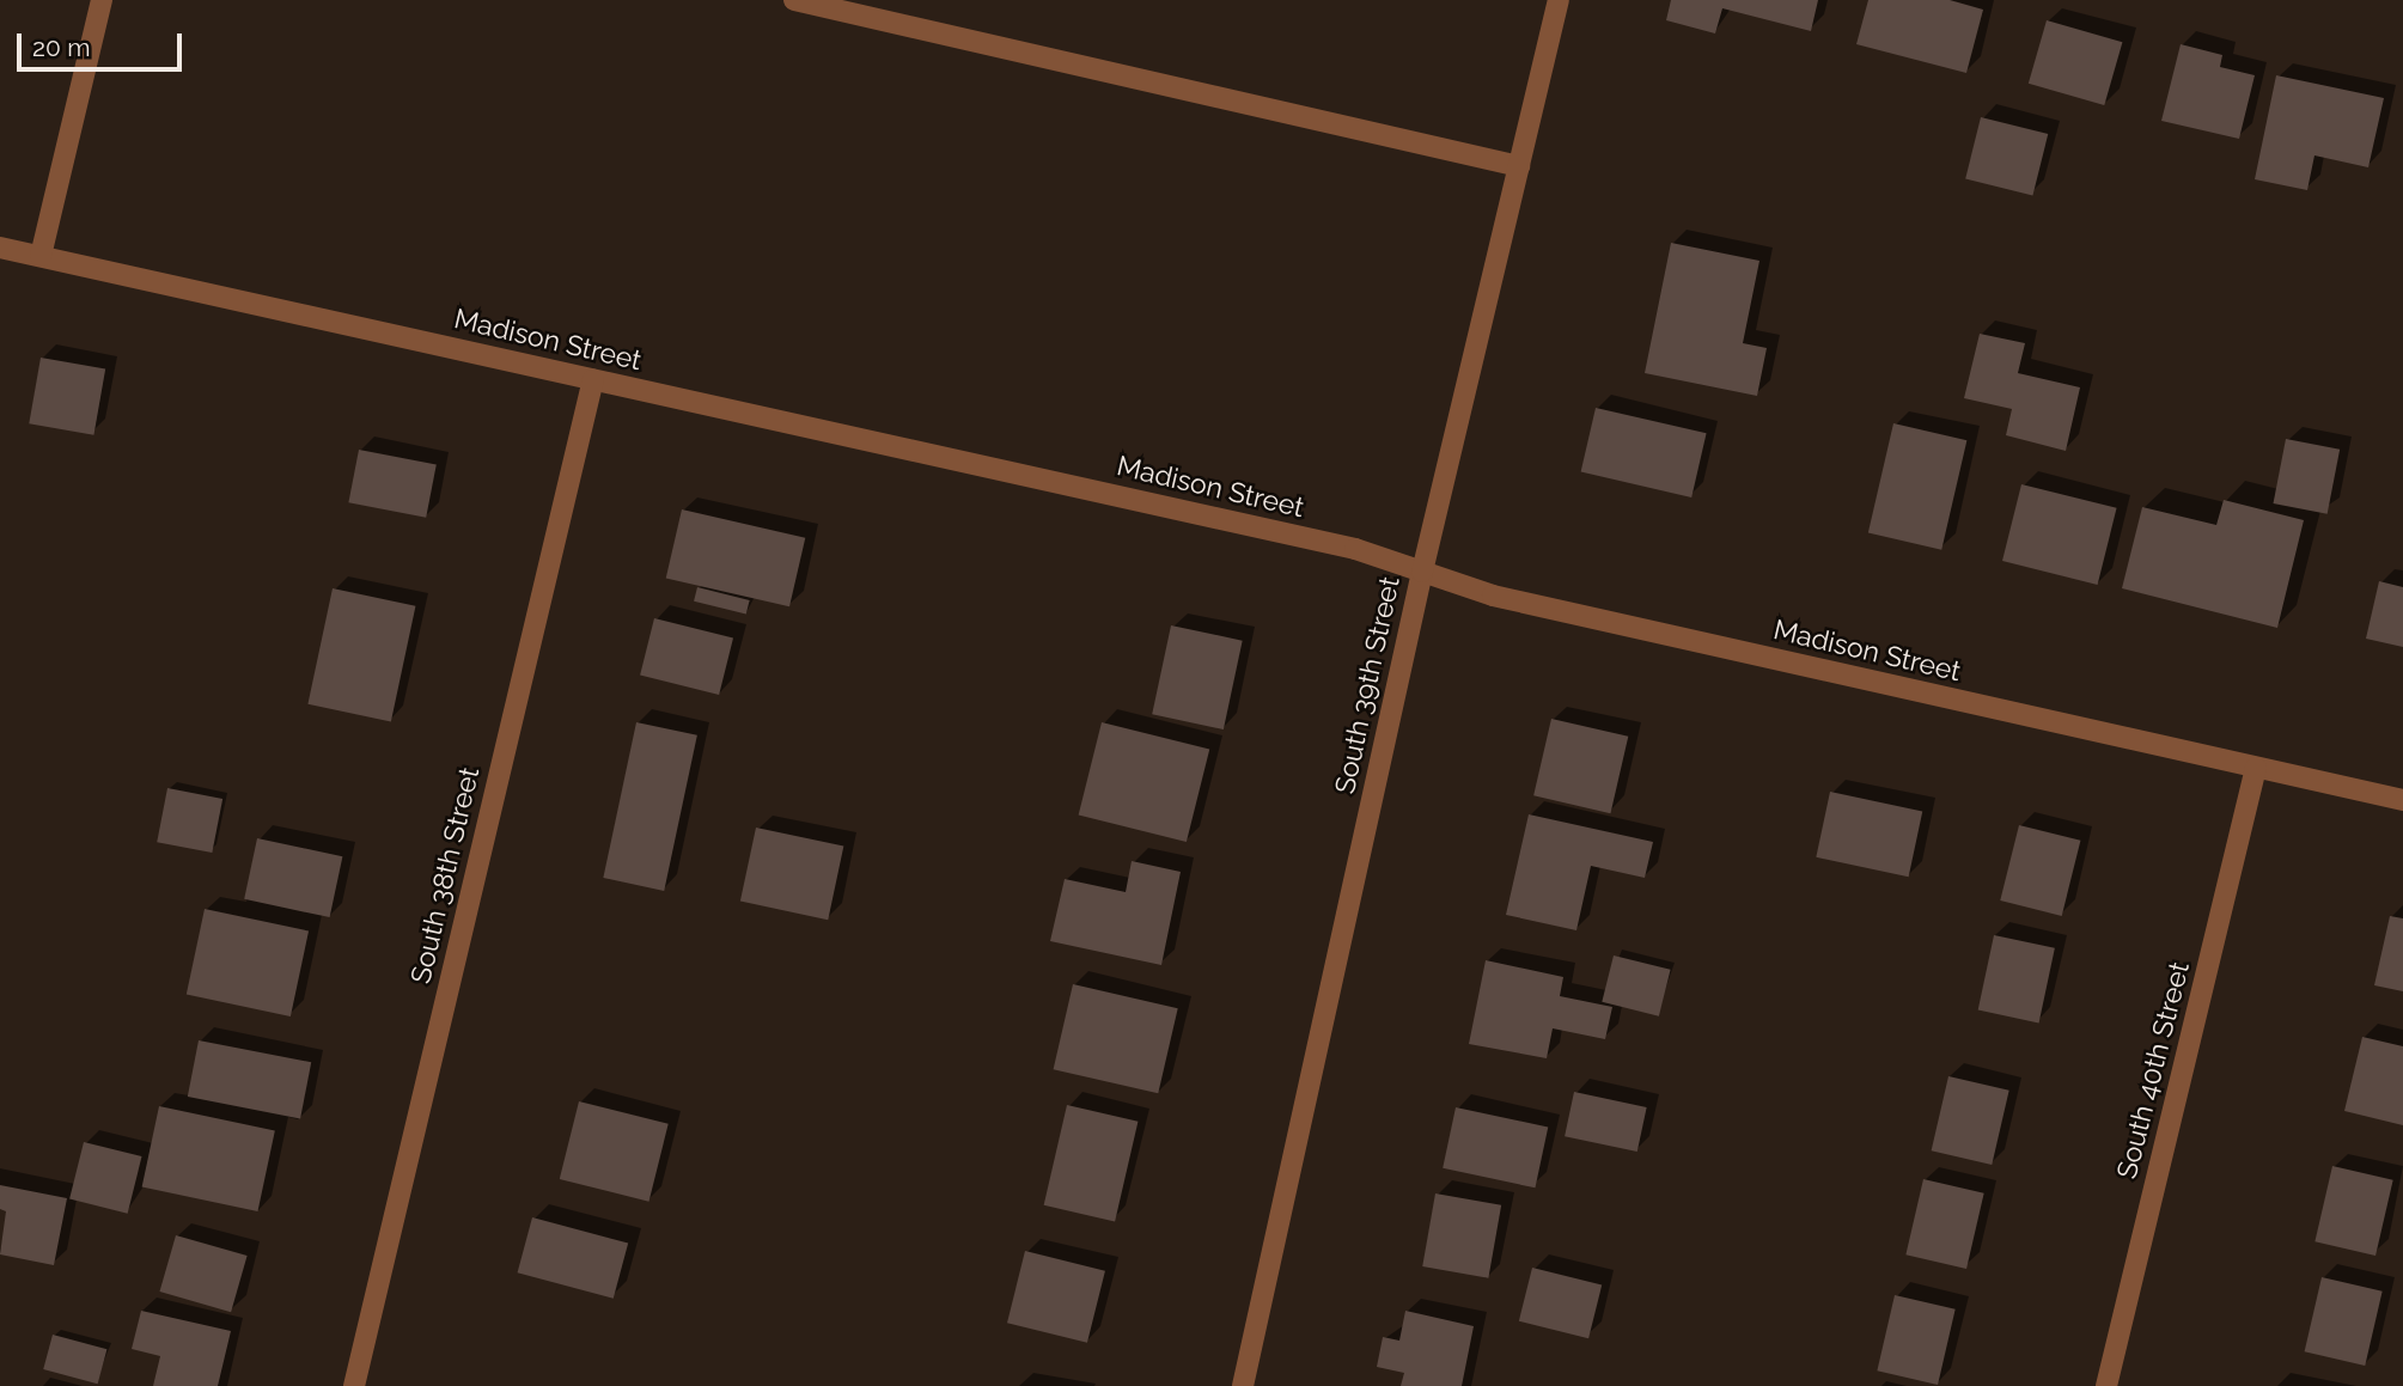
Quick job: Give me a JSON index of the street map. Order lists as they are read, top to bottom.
{
  "streets": {
    "street": [
      "Madison Street",
      "South 39th Street",
      "South 38th Street",
      "South 40th Street"
    ]
  },
  "crossings": [
    ["Madison Street", "South 39th Street"],
    ["Madison Street", "South 38th Street"],
    ["Madison Street", "South 40th Street"]
  ],
  "scale_bar": "20 m"
}
